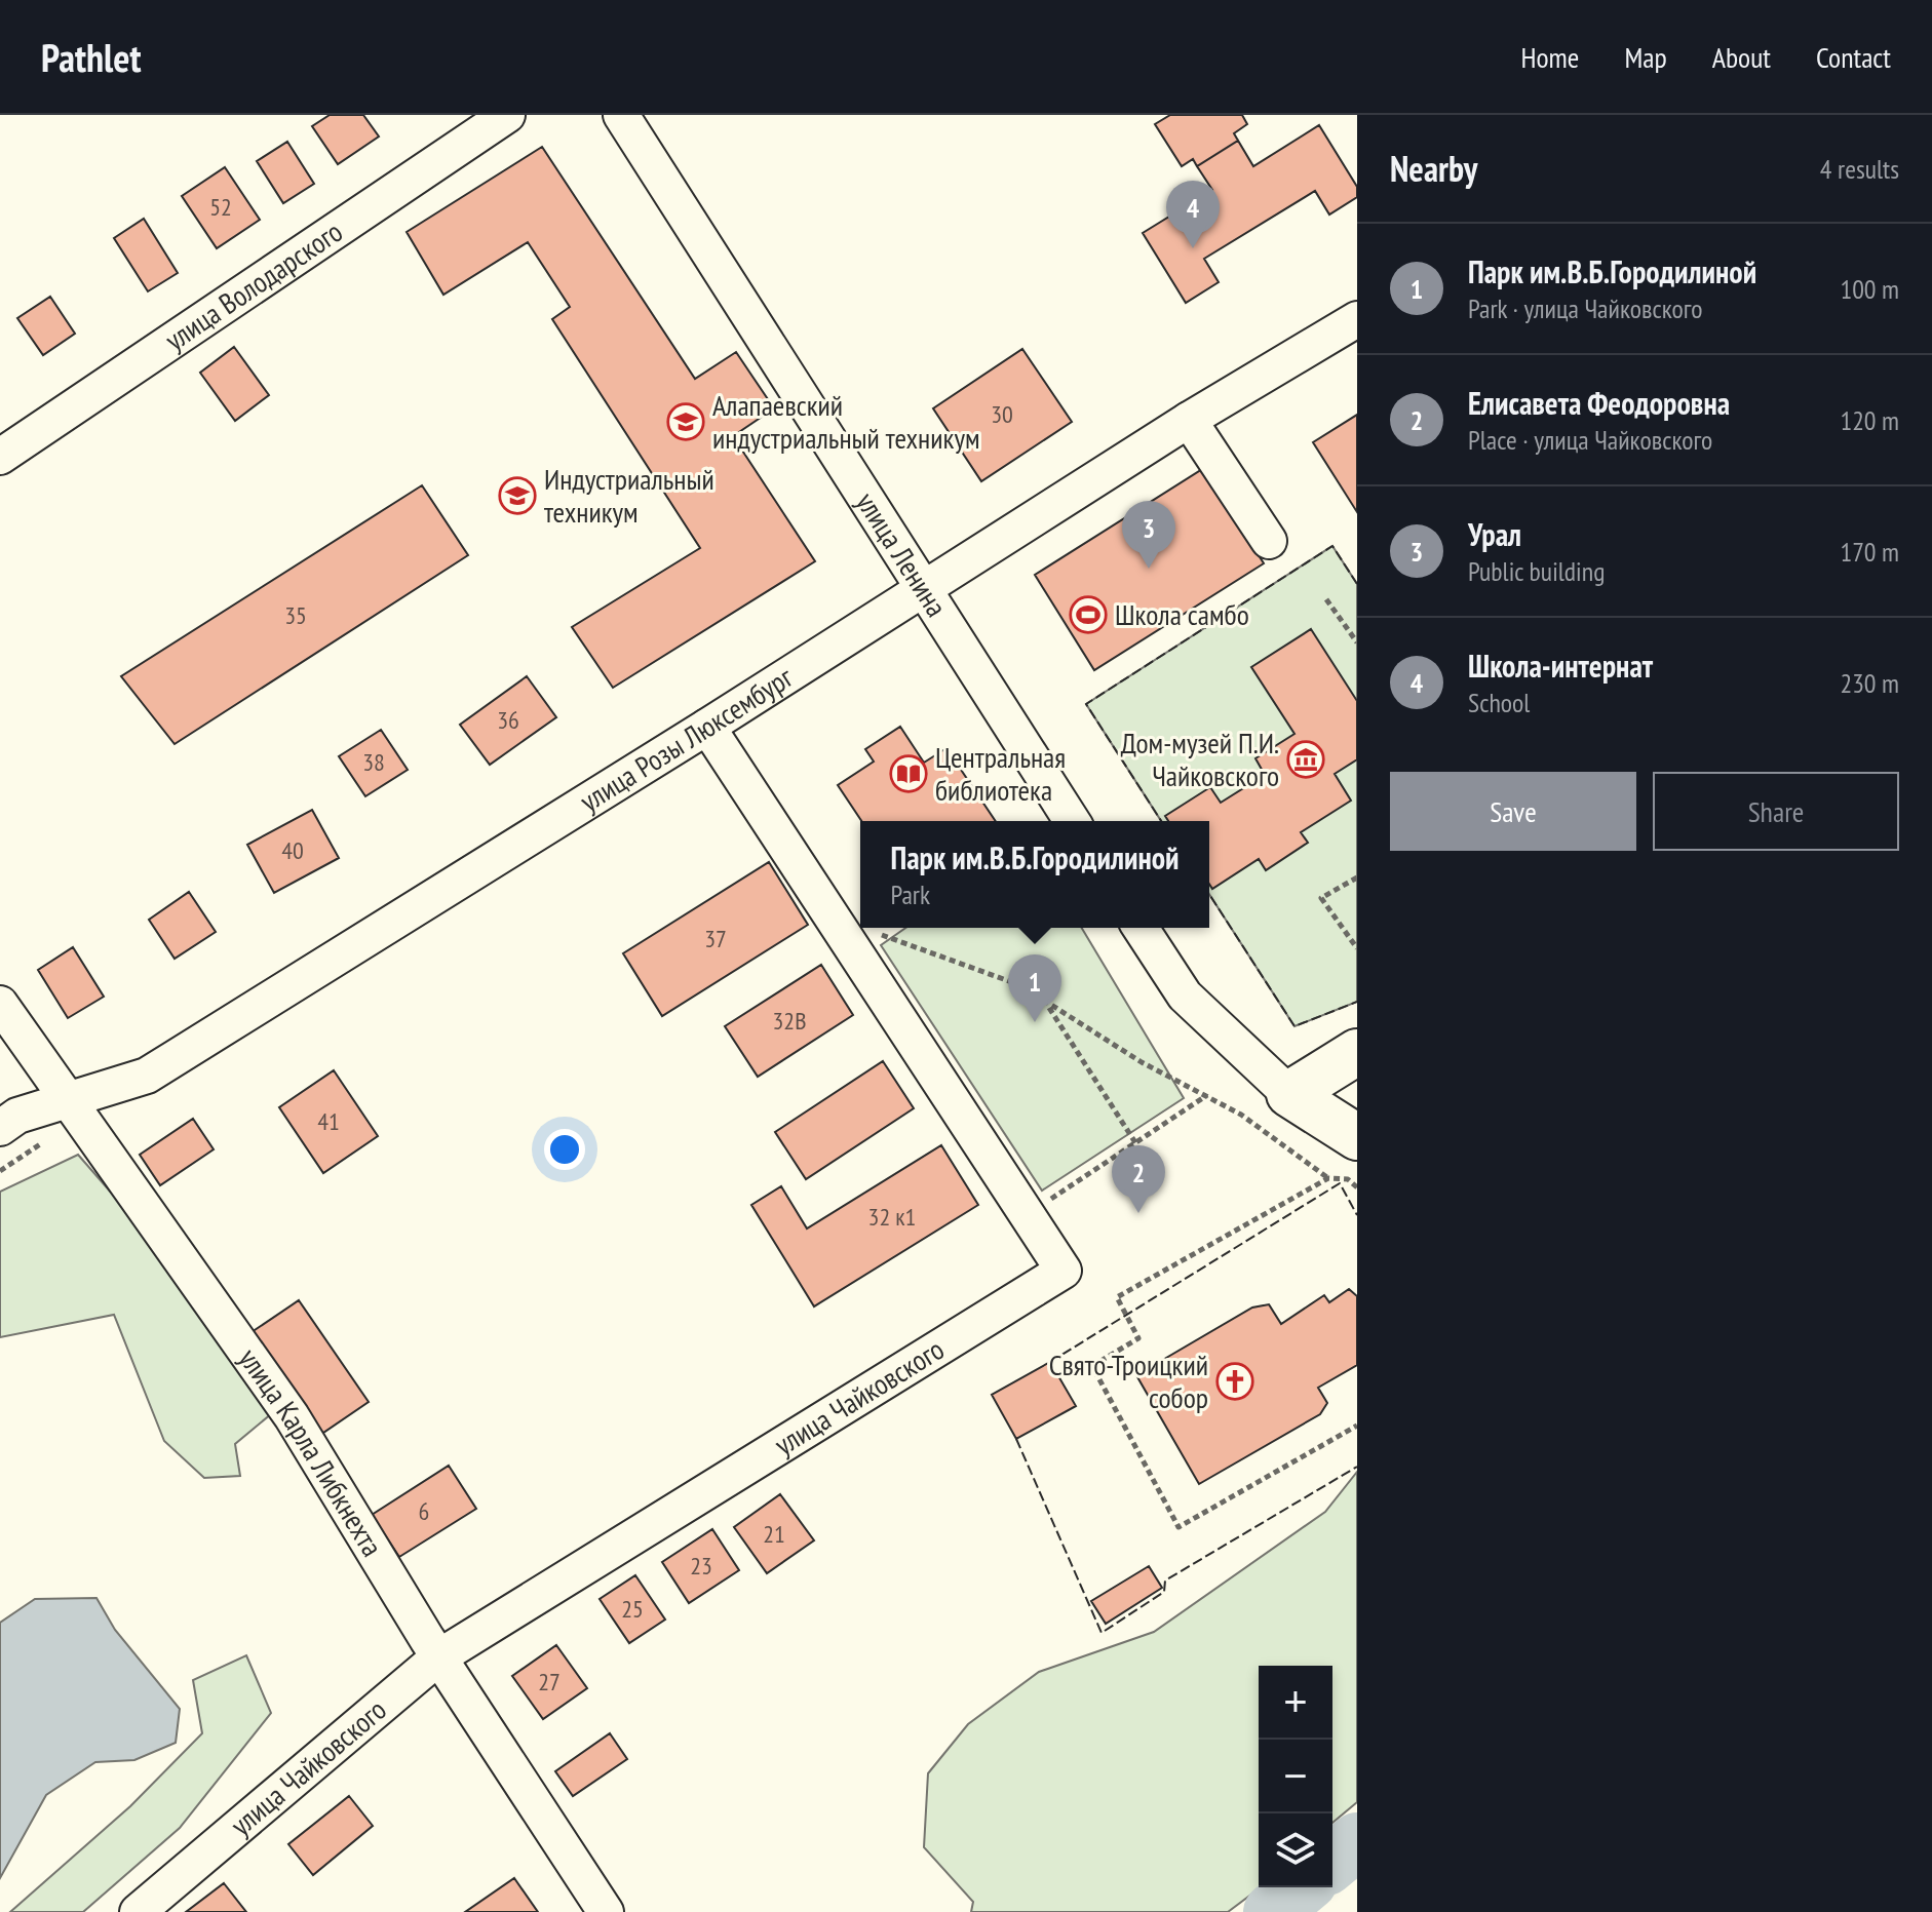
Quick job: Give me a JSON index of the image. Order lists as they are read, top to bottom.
{
  "streets": {
    "street": [
      "улица Володарского",
      "улица Ленина",
      "улица Розы Люксембург",
      "улица Чайковского",
      "улица Карла Либкнехта"
    ]
  },
  "crossings": [
    ["улица Ленина", "улица Розы Люксембург"],
    ["улица Розы Люксембург", "улица Чайковского"],
    ["улица Розы Люксембург", "улица Карла Либкнехта"],
    ["улица Чайковского", "улица Карла Либкнехта"]
  ],
  "places": {
    "school or university": ["Алапаевский индустриальный техникум", "Индустриальный техникум"],
    "sports": ["Школа самбо"],
    "museum": ["Дом-музей П.И. Чайковского"],
    "library": ["Центральная библиотека"],
    "church": ["Свято-Троицкий собор"]
  },
  "house_numbers": [
    "52",
    "30",
    "35",
    "36",
    "38",
    "40",
    "37",
    "32В",
    "41",
    "32 к1",
    "6",
    "21",
    "23",
    "25",
    "27"
  ],
  "page": {
    "header": "Pathlet",
    "nav": [
      "Home",
      "Map",
      "About",
      "Contact"
    ],
    "heading": ["Nearby", "4 results"],
    "pins": [
      "4",
      "3",
      "1",
      "2"
    ],
    "list": [
      {
        "mark": "1",
        "name": "Парк им.В.Б.Городилиной",
        "note": "Park · улица Чайковского",
        "value": "100 m"
      },
      {
        "mark": "2",
        "name": "Елисавета Феодоровна",
        "note": "Place · улица Чайковского",
        "value": "120 m"
      },
      {
        "mark": "3",
        "name": "Урал",
        "note": "Public building",
        "value": "170 m"
      },
      {
        "mark": "4",
        "name": "Школа-интернат",
        "note": "School",
        "value": "230 m"
      }
    ],
    "buttons": ["Save", "Share"],
    "popup": ["Парк им.В.Б.Городилиной", "Park"],
    "map_buttons": ["+", "−"]
  }
}
